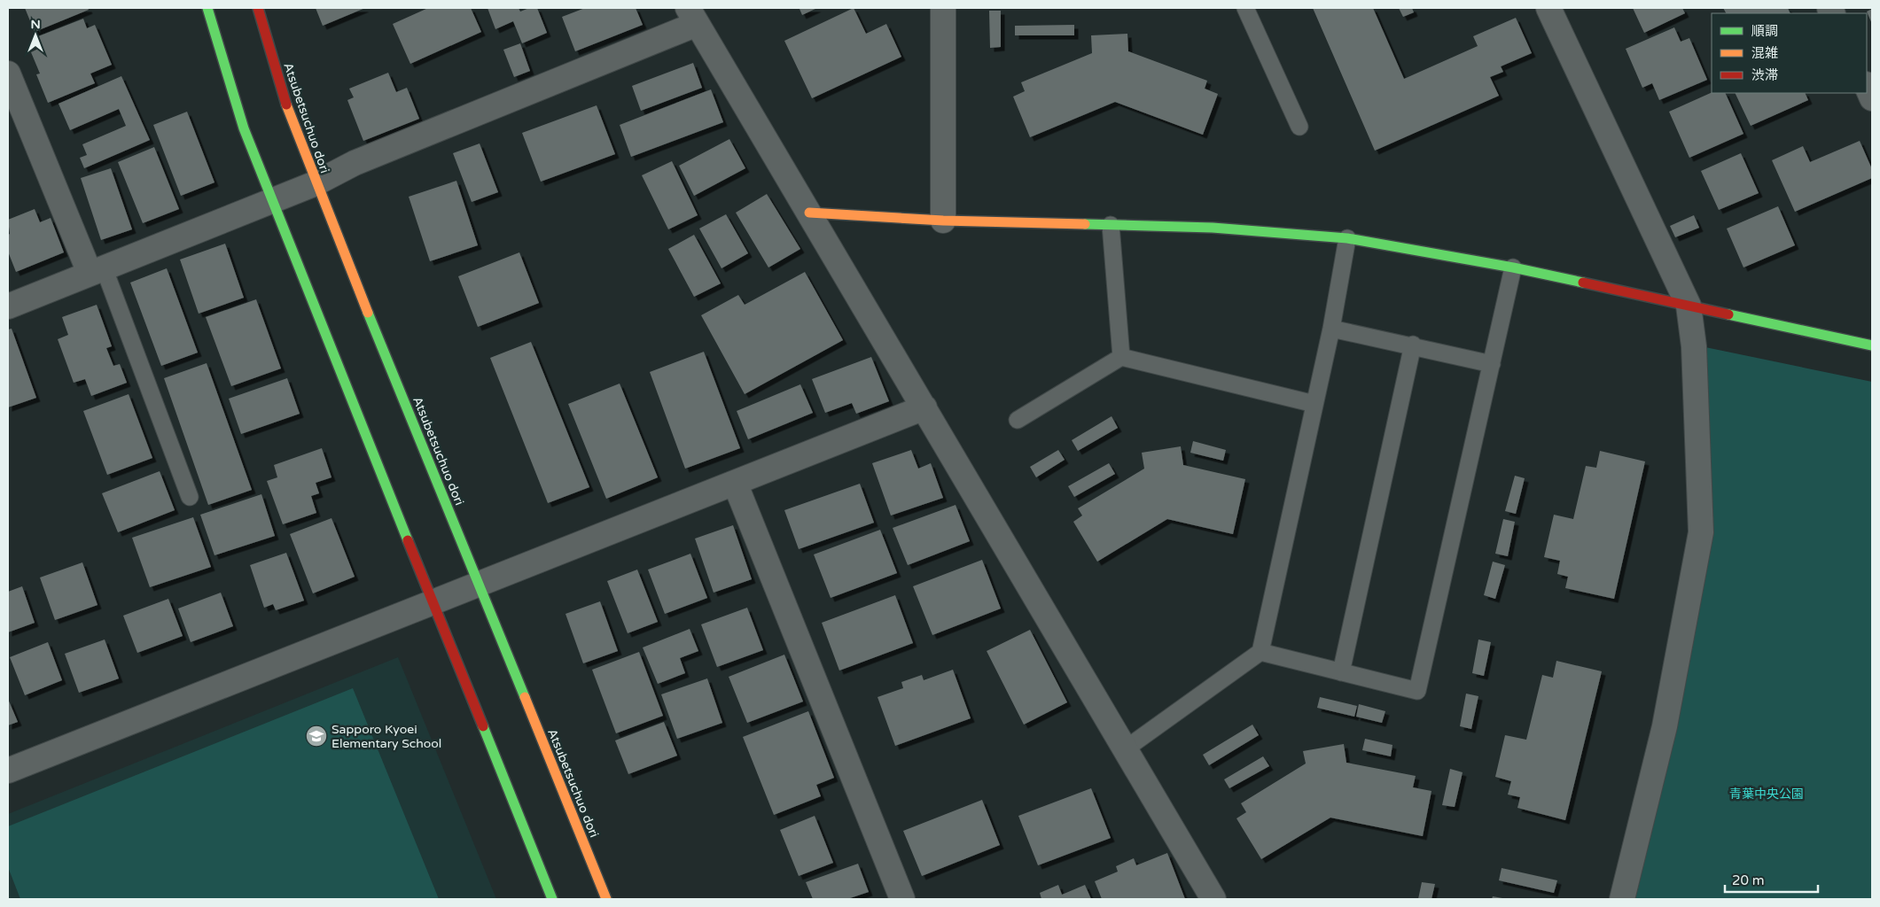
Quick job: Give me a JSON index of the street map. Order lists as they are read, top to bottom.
{
  "streets": {
    "main road": ["Atsubetsuchuo dori"]
  },
  "parks": ["青葉中央公園"],
  "places": {
    "school or university": ["Sapporo Kyoei Elementary School"]
  },
  "legend": ["順調", "混雑", "渋滞"],
  "scale_bar": "20 m",
  "north": "top"
}
